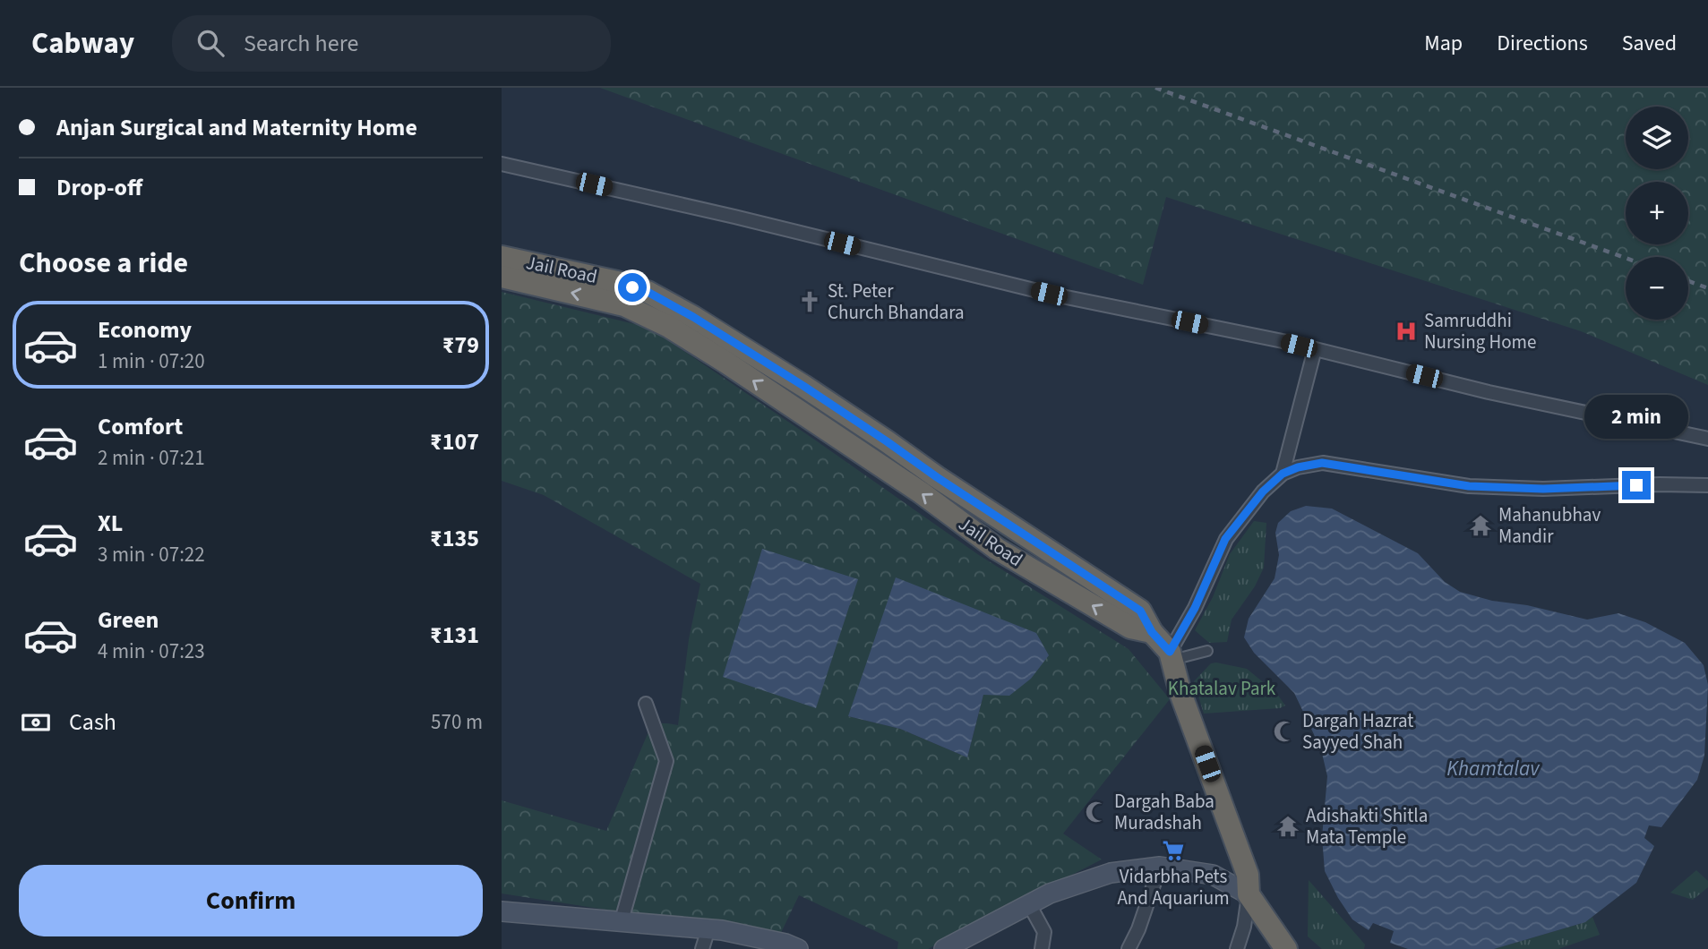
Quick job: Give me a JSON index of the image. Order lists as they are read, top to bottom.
{
  "streets": {
    "highway": ["Jail Road"]
  },
  "water": ["Khamtalav"],
  "parks": ["Khatalav Park"],
  "places": {
    "church": ["St. Peter Church Bhandara"],
    "hospital": ["Samruddhi Nursing Home"],
    "temple": ["Mahanubhav Mandir", "Adishakti Shitla Mata Temple"],
    "mosque": ["Dargah Hazrat Sayyed Shah", "Dargah Baba Muradshah"],
    "supermarket": ["Vidarbha Pets And Aquarium"]
  },
  "page": {
    "header": "Cabway",
    "search": "Search here",
    "nav": ["Map", "Directions", "Saved"],
    "banner": ["Anjan Surgical and Maternity Home", "Drop-off"],
    "map_buttons": ["+", "−"],
    "heading": "Choose a ride",
    "list": [
      {
        "name": "Economy",
        "note": "1 min · 07:20",
        "value": "₹79"
      },
      {
        "name": "Comfort",
        "note": "2 min · 07:21",
        "value": "₹107"
      },
      {
        "name": "XL",
        "note": "3 min · 07:22",
        "value": "₹135"
      },
      {
        "name": "Green",
        "note": "4 min · 07:23",
        "value": "₹131"
      }
    ],
    "bubble": "2 min",
    "pay": ["Cash", "570 m"],
    "buttons": "Confirm"
  }
}
